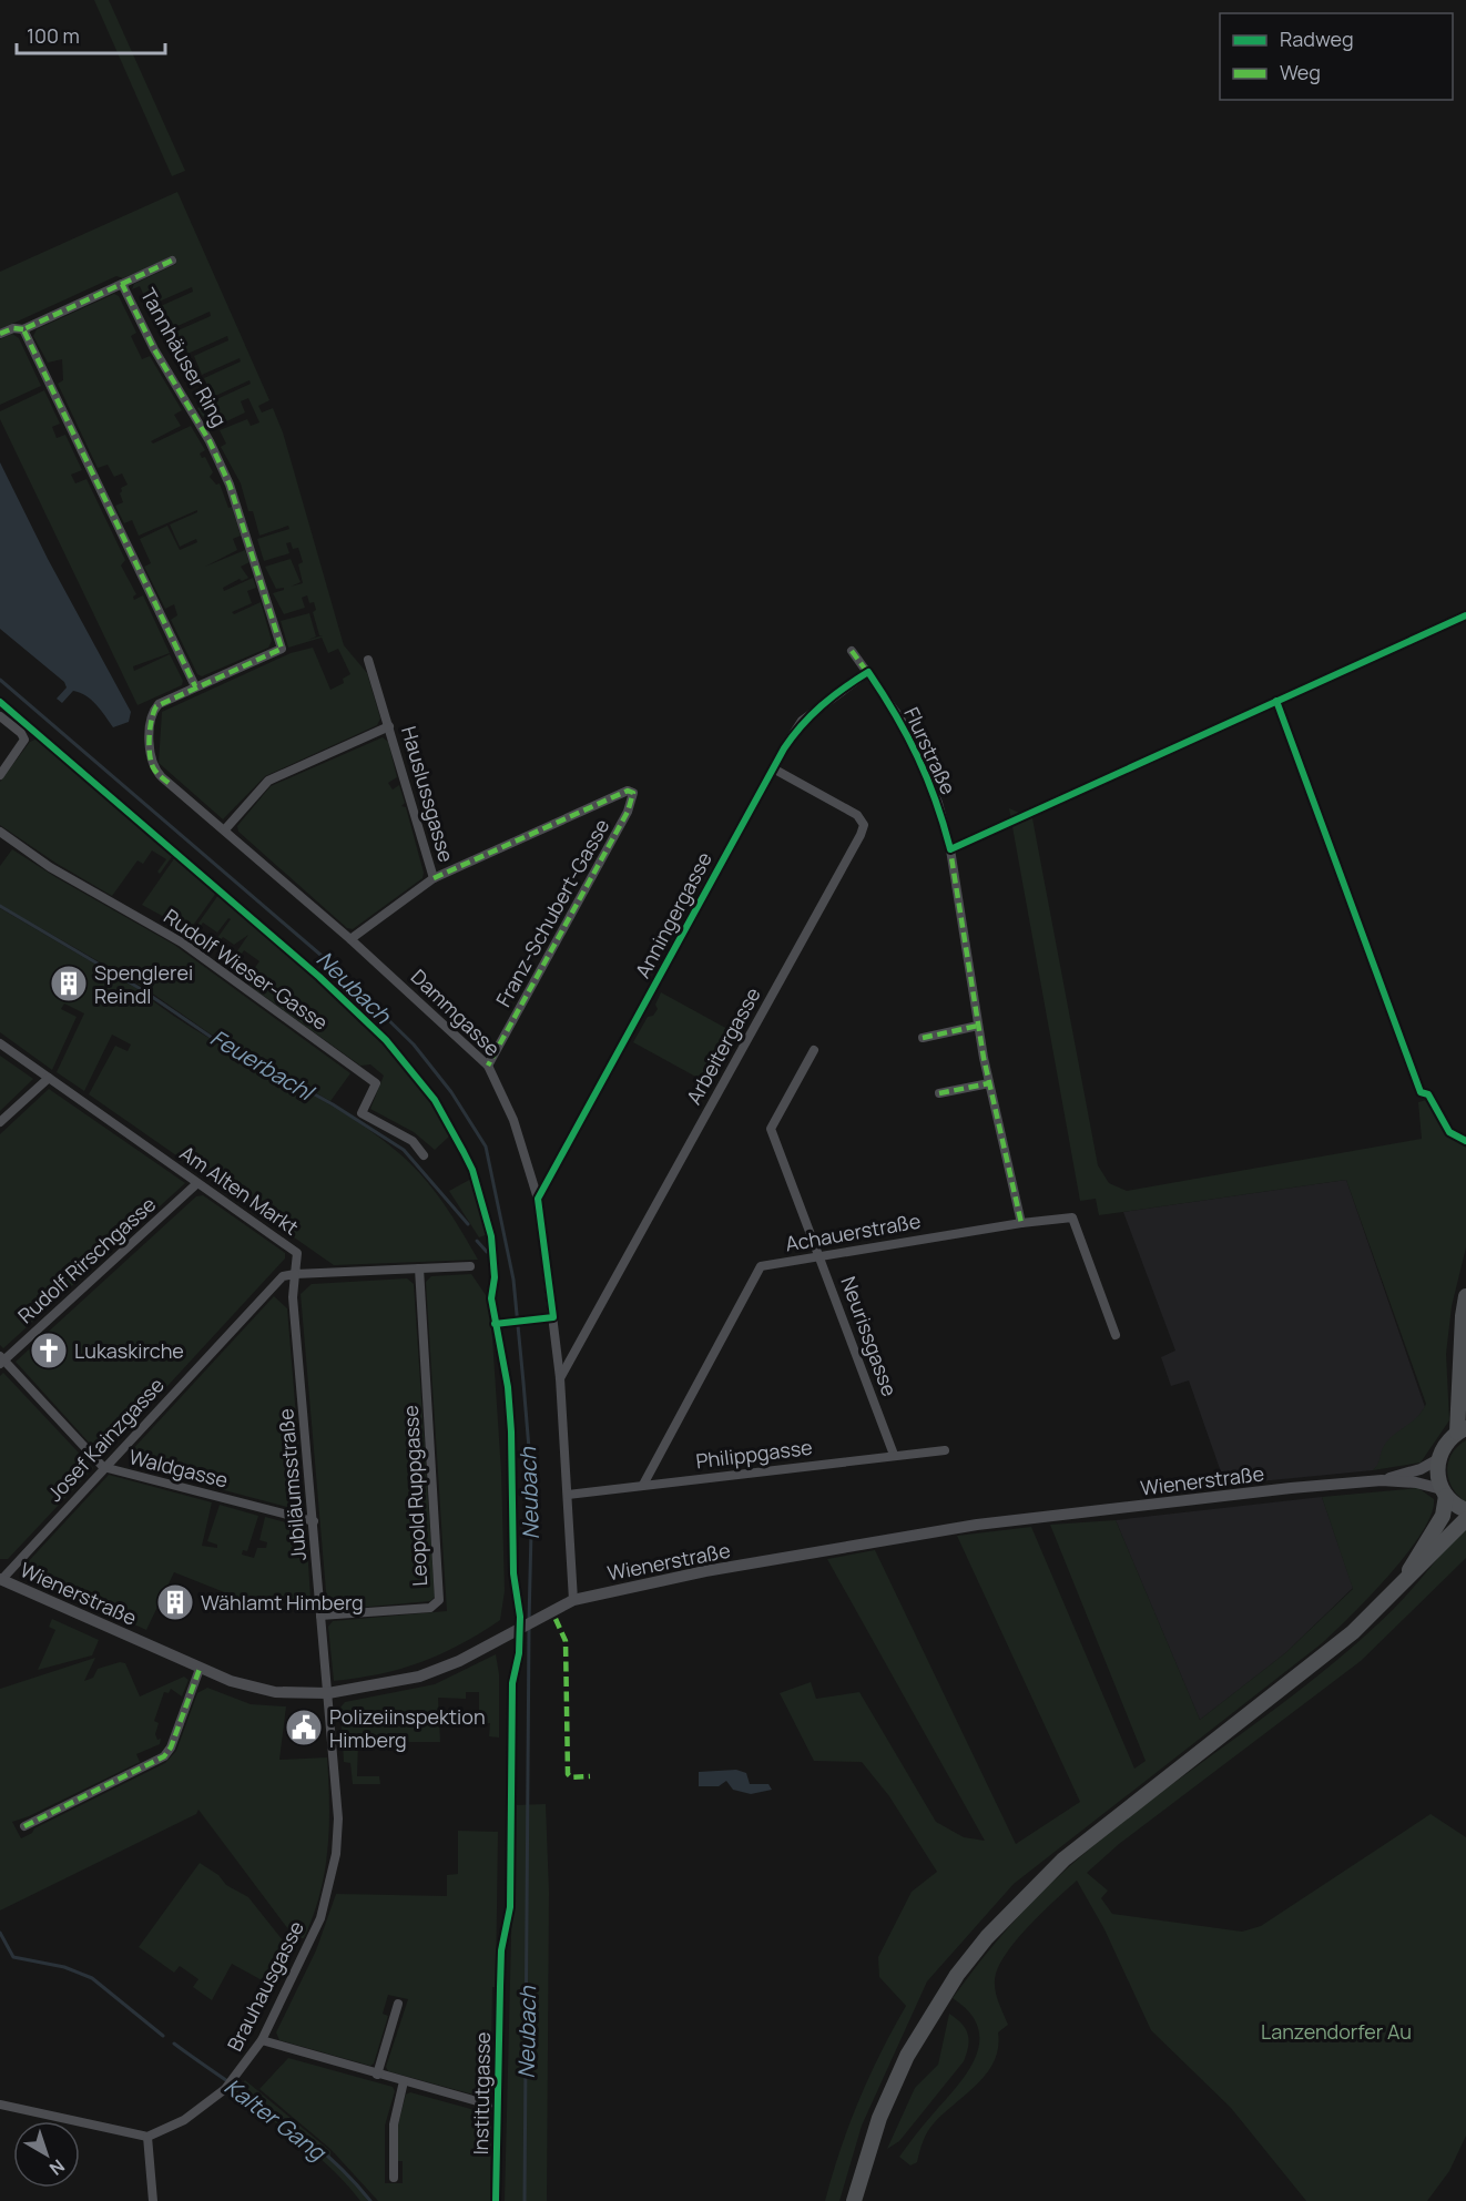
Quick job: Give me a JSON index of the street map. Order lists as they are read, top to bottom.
{
  "streets": {
    "street": [
      "Tannhäuser Ring",
      "Flurstraße",
      "Hauslussgasse",
      "Franz-Schubert-Gasse",
      "Anningergasse",
      "Rudolf Wieser-Gasse",
      "Dammgasse",
      "Arbeitergasse",
      "Am Alten Markt",
      "Achauerstraße",
      "Rudolf Rirschgasse",
      "Neurissgasse",
      "Josef Kainzgasse",
      "Philippgasse",
      "Waldgasse",
      "Wienerstraße",
      "Jubiläumsstraße",
      "Leopold Ruppgasse",
      "Brauhausgasse",
      "Institutgasse"
    ]
  },
  "crossings": [
    ["Tannhäuser Ring", "Dammgasse"],
    ["Flurstraße", "Anningergasse"],
    ["Flurstraße", "Achauerstraße"],
    ["Hauslussgasse", "Franz-Schubert-Gasse"],
    ["Hauslussgasse", "Dammgasse"],
    ["Franz-Schubert-Gasse", "Dammgasse"],
    ["Anningergasse", "Dammgasse"],
    ["Anningergasse", "Arbeitergasse"],
    ["Dammgasse", "Arbeitergasse"],
    ["Dammgasse", "Philippgasse"],
    ["Dammgasse", "Wienerstraße"],
    ["Am Alten Markt", "Rudolf Rirschgasse"],
    ["Am Alten Markt", "Josef Kainzgasse"],
    ["Am Alten Markt", "Jubiläumsstraße"],
    ["Achauerstraße", "Neurissgasse"],
    ["Achauerstraße", "Philippgasse"],
    ["Rudolf Rirschgasse", "Waldgasse"],
    ["Neurissgasse", "Philippgasse"],
    ["Josef Kainzgasse", "Waldgasse"],
    ["Josef Kainzgasse", "Wienerstraße"],
    ["Josef Kainzgasse", "Jubiläumsstraße"],
    ["Waldgasse", "Jubiläumsstraße"],
    ["Wienerstraße", "Jubiläumsstraße"],
    ["Wienerstraße", "Brauhausgasse"],
    ["Jubiläumsstraße", "Leopold Ruppgasse"],
    ["Jubiläumsstraße", "Brauhausgasse"]
  ],
  "water": ["Neubach", "Feuerbachl", "Kalter Gang"],
  "parks": ["Lanzendorfer Au"],
  "places": {
    "building": ["Spenglerei Reindl", "Wählamt Himberg"],
    "church": ["Lukaskirche"],
    "public building": ["Polizeiinspektion Himberg"]
  },
  "legend": ["Radweg", "Weg"],
  "scale_bar": "100 m",
  "north": "bottom right"
}
